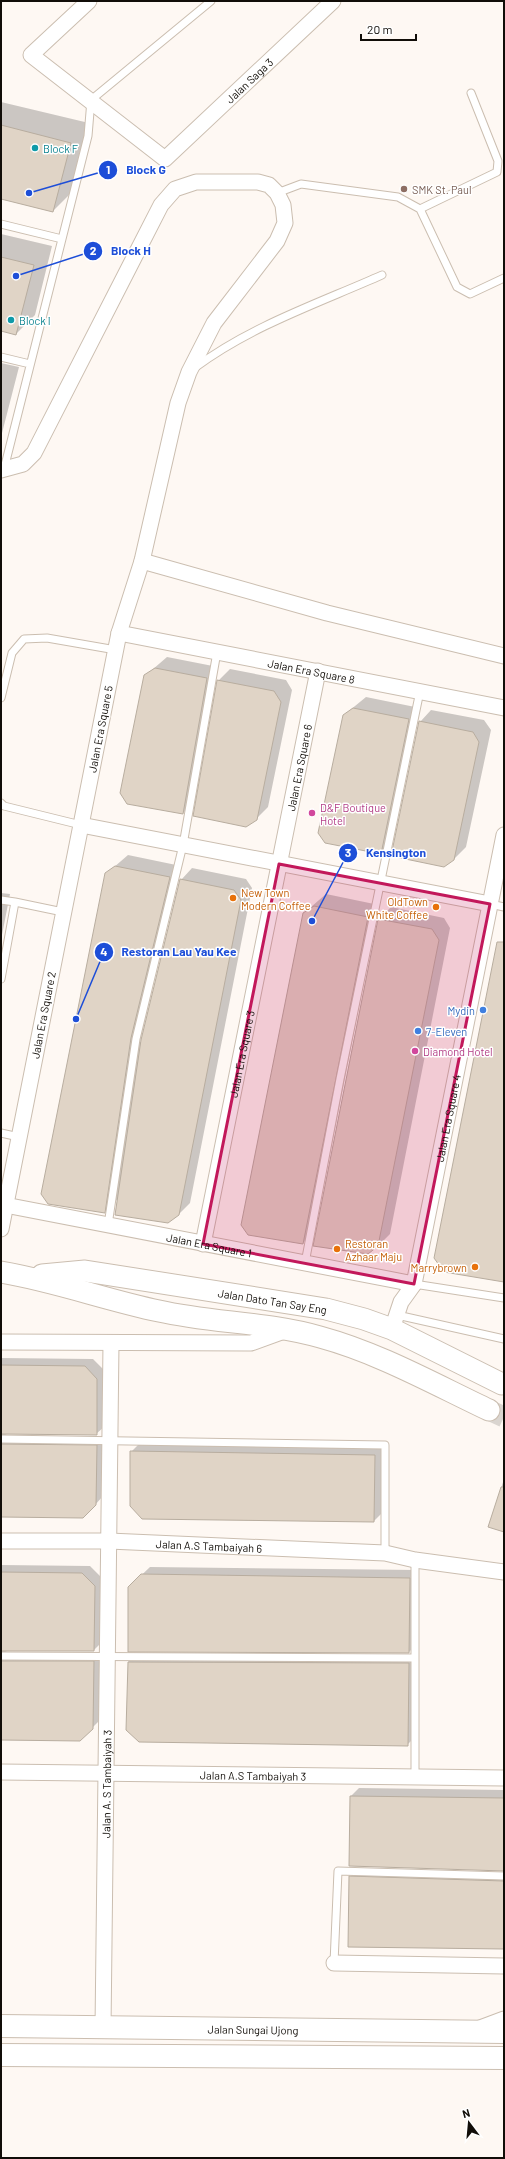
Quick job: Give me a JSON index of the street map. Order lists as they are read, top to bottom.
{
  "streets": {
    "highway": ["Jalan Sungai Ujong"],
    "street": [
      "Jalan Saga 3",
      "Jalan Era Square 8",
      "Jalan Era Square 5",
      "Jalan Era Square 6",
      "Jalan Era Square 2",
      "Jalan Era Square 3",
      "Jalan Era Square 4",
      "Jalan Era Square 1",
      "Jalan Dato Tan Say Eng",
      "Jalan A.S Tambaiyah 6",
      "Jalan A.S Tambaiyah 3",
      "Jalan A. S Tambaiyah 3"
    ]
  },
  "crossings": [
    ["Jalan Era Square 8", "Jalan Era Square 5"],
    ["Jalan Era Square 8", "Jalan Era Square 6"],
    ["Jalan Era Square 5", "Jalan Era Square 2"],
    ["Jalan Era Square 6", "Jalan Era Square 3"],
    ["Jalan Era Square 2", "Jalan Era Square 1"],
    ["Jalan Era Square 3", "Jalan Era Square 1"],
    ["Jalan Era Square 4", "Jalan Era Square 1"],
    ["Jalan A.S Tambaiyah 6", "Jalan A. S Tambaiyah 3"],
    ["Jalan A.S Tambaiyah 3", "Jalan A. S Tambaiyah 3"],
    ["Jalan A. S Tambaiyah 3", "Jalan Sungai Ujong"]
  ],
  "places": [
    "Block F",
    "SMK St. Paul",
    "Block G",
    "Block H",
    "Block I",
    "D&F Boutique Hotel",
    "New Town Modern Coffee",
    "OldTown White Coffee",
    "Kensington",
    "Mydin",
    "Restoran Lau Yau Kee",
    "7-Eleven",
    "Diamond Hotel",
    "Restoran Azhaar Maju",
    "Marrybrown"
  ],
  "scale_bar": "20 m",
  "north": "top"
}
